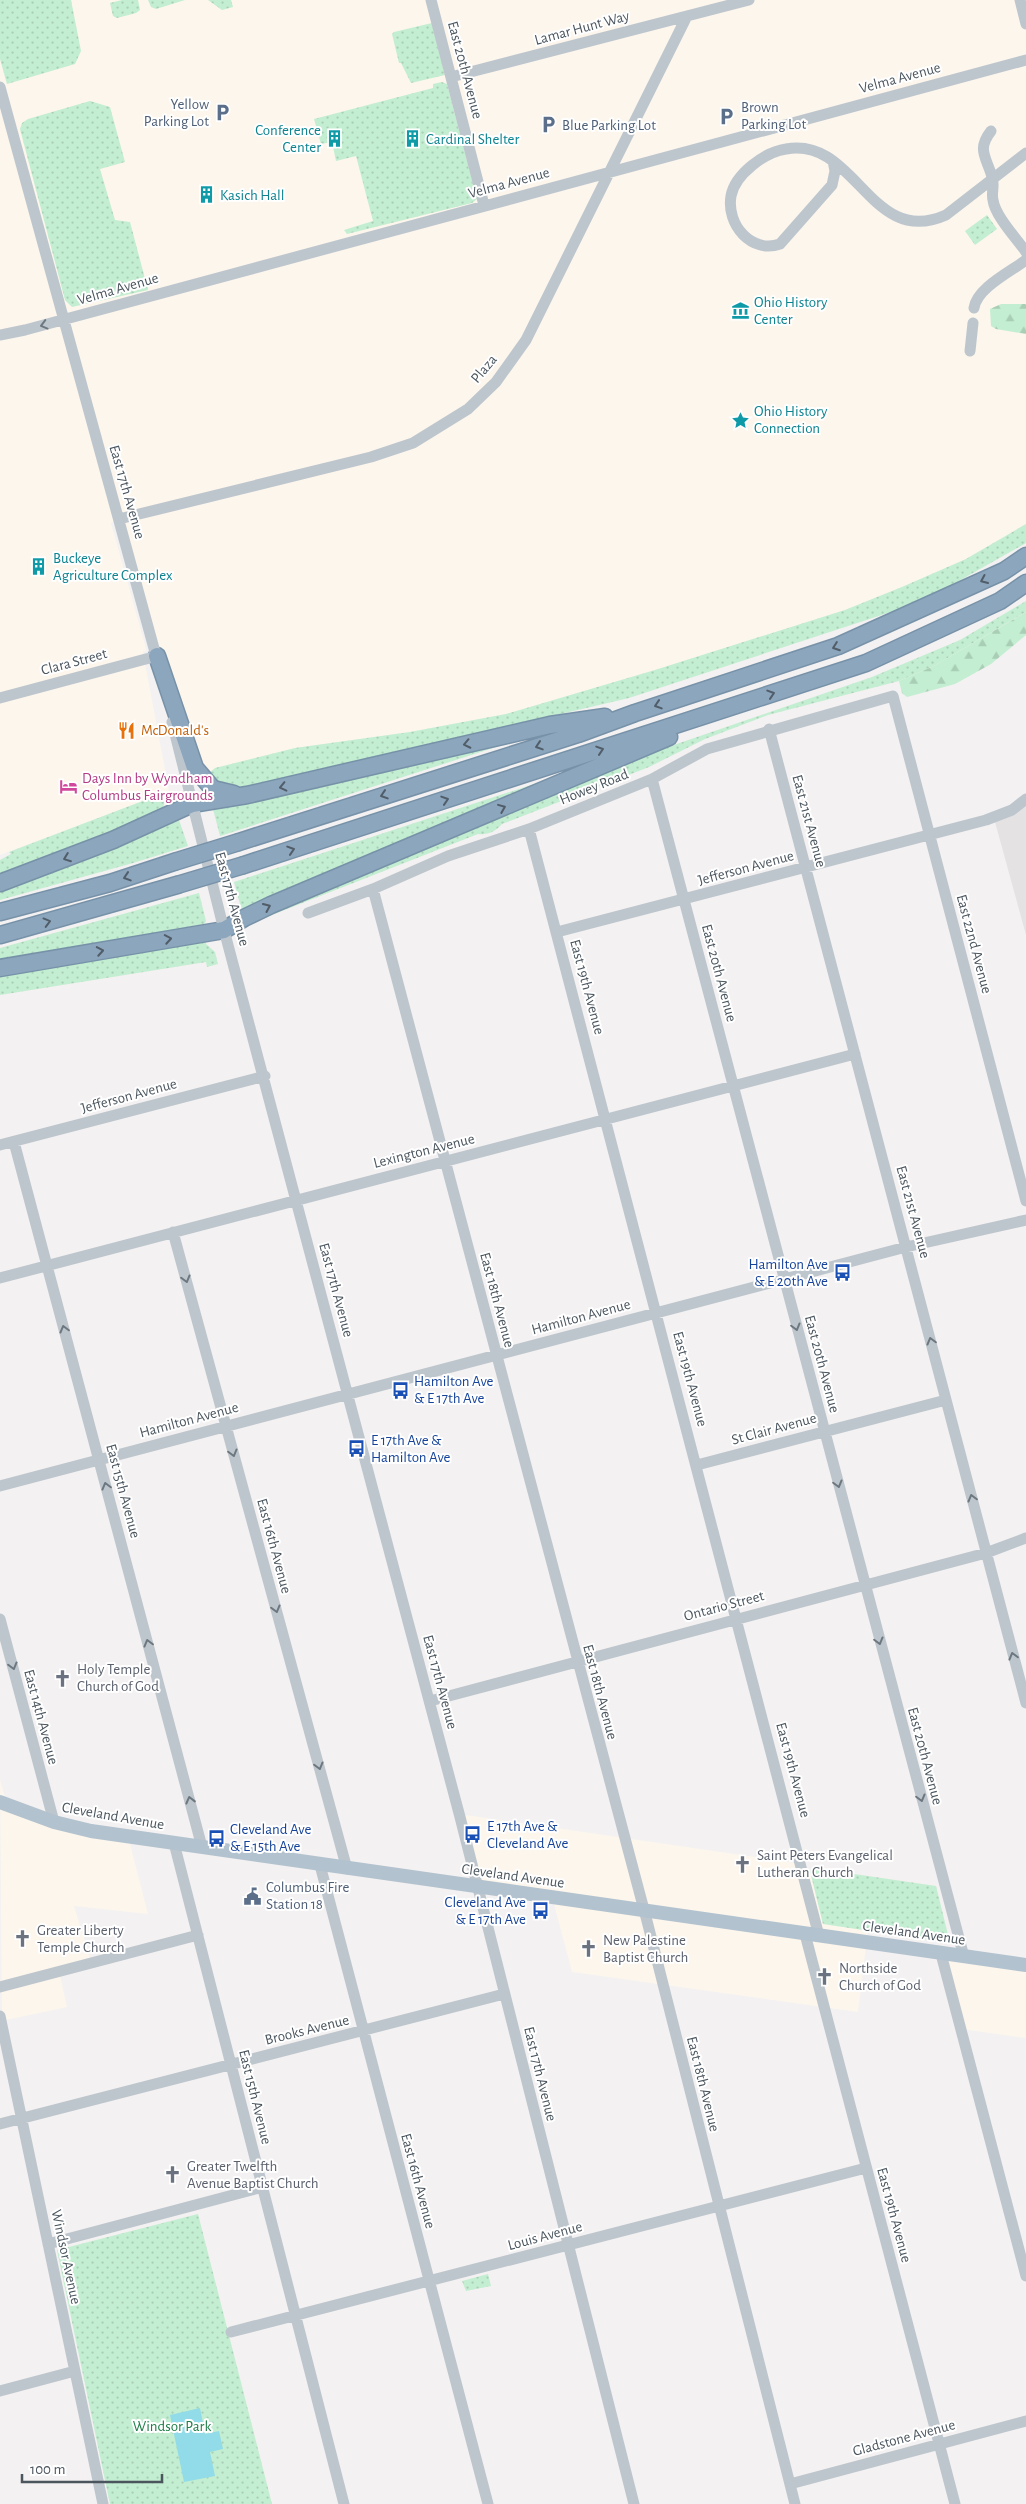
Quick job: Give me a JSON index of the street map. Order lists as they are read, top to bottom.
{
  "streets": {
    "main road": ["Cleveland Avenue"],
    "street": [
      "Lamar Hunt Way",
      "East 20th Avenue",
      "Velma Avenue",
      "Plaza",
      "East 17th Avenue",
      "Clara Street",
      "Howey Road",
      "East 21st Avenue",
      "Jefferson Avenue",
      "East 22nd Avenue",
      "East 19th Avenue",
      "Lexington Avenue",
      "East 18th Avenue",
      "Hamilton Avenue",
      "St Clair Avenue",
      "East 15th Avenue",
      "East 16th Avenue",
      "Ontario Street",
      "East 14th Avenue",
      "Brooks Avenue",
      "Louis Avenue",
      "Windsor Avenue",
      "Gladstone Avenue"
    ]
  },
  "crossings": [
    ["Lamar Hunt Way", "East 20th Avenue"],
    ["Lamar Hunt Way", "Plaza"],
    ["East 20th Avenue", "Velma Avenue"],
    ["East 20th Avenue", "Howey Road"],
    ["East 20th Avenue", "Jefferson Avenue"],
    ["East 20th Avenue", "Lexington Avenue"],
    ["East 20th Avenue", "Hamilton Avenue"],
    ["East 20th Avenue", "St Clair Avenue"],
    ["East 20th Avenue", "Ontario Street"],
    ["East 20th Avenue", "Cleveland Avenue"],
    ["Velma Avenue", "Plaza"],
    ["Velma Avenue", "East 17th Avenue"],
    ["Plaza", "East 17th Avenue"],
    ["East 17th Avenue", "Clara Street"],
    ["East 17th Avenue", "Jefferson Avenue"],
    ["East 17th Avenue", "Lexington Avenue"],
    ["East 17th Avenue", "Hamilton Avenue"],
    ["East 17th Avenue", "Ontario Street"],
    ["East 17th Avenue", "Cleveland Avenue"],
    ["East 17th Avenue", "Brooks Avenue"],
    ["East 17th Avenue", "Louis Avenue"],
    ["Howey Road", "East 21st Avenue"],
    ["Howey Road", "East 22nd Avenue"],
    ["Howey Road", "East 19th Avenue"],
    ["Howey Road", "East 18th Avenue"],
    ["East 21st Avenue", "Jefferson Avenue"],
    ["East 21st Avenue", "Lexington Avenue"],
    ["East 21st Avenue", "Hamilton Avenue"],
    ["East 21st Avenue", "St Clair Avenue"],
    ["East 21st Avenue", "Ontario Street"],
    ["Jefferson Avenue", "East 22nd Avenue"],
    ["Jefferson Avenue", "East 19th Avenue"],
    ["Jefferson Avenue", "East 15th Avenue"],
    ["East 19th Avenue", "Lexington Avenue"],
    ["East 19th Avenue", "Hamilton Avenue"],
    ["East 19th Avenue", "St Clair Avenue"],
    ["East 19th Avenue", "Ontario Street"],
    ["East 19th Avenue", "Cleveland Avenue"],
    ["East 19th Avenue", "Louis Avenue"],
    ["East 19th Avenue", "Gladstone Avenue"],
    ["Lexington Avenue", "East 18th Avenue"],
    ["Lexington Avenue", "East 15th Avenue"],
    ["Lexington Avenue", "East 16th Avenue"],
    ["East 18th Avenue", "Hamilton Avenue"],
    ["East 18th Avenue", "Ontario Street"],
    ["East 18th Avenue", "Cleveland Avenue"],
    ["East 18th Avenue", "Louis Avenue"],
    ["East 18th Avenue", "Gladstone Avenue"],
    ["Hamilton Avenue", "East 15th Avenue"],
    ["Hamilton Avenue", "East 16th Avenue"],
    ["East 15th Avenue", "Cleveland Avenue"],
    ["East 15th Avenue", "Brooks Avenue"],
    ["East 15th Avenue", "Louis Avenue"],
    ["East 16th Avenue", "Cleveland Avenue"],
    ["East 16th Avenue", "Brooks Avenue"],
    ["East 16th Avenue", "Louis Avenue"],
    ["East 14th Avenue", "Cleveland Avenue"],
    ["Brooks Avenue", "Windsor Avenue"]
  ],
  "one_way": [
    "East 20th Avenue",
    "East 21st Avenue",
    "East 15th Avenue",
    "East 16th Avenue",
    "East 14th Avenue"
  ],
  "parks": ["Windsor Park"],
  "places": {
    "parking": ["Yellow Parking Lot", "Brown Parking Lot", "Blue Parking Lot"],
    "building": [
      "Conference Center",
      "Cardinal Shelter",
      "Kasich Hall",
      "Buckeye Agriculture Complex"
    ],
    "museum": ["Ohio History Center"],
    "place": ["Ohio History Connection"],
    "restaurant": ["McDonald's"],
    "hotel": ["Days Inn by Wyndham Columbus Fairgrounds"],
    "bus stop": [
      "Hamilton Ave & E 20th Ave",
      "Hamilton Ave & E 17th Ave",
      "E 17th Ave & Hamilton Ave",
      "E 17th Ave & Cleveland Ave",
      "Cleveland Ave & E 15th Ave",
      "Cleveland Ave & E 17th Ave"
    ],
    "church": [
      "Holy Temple Church of God",
      "Saint Peters Evangelical Lutheran Church",
      "Greater Liberty Temple Church",
      "New Palestine Baptist Church",
      "Northside Church of God",
      "Greater Twelfth Avenue Baptist Church"
    ],
    "public building": ["Columbus Fire Station 18"]
  },
  "scale_bar": "100 m"
}
